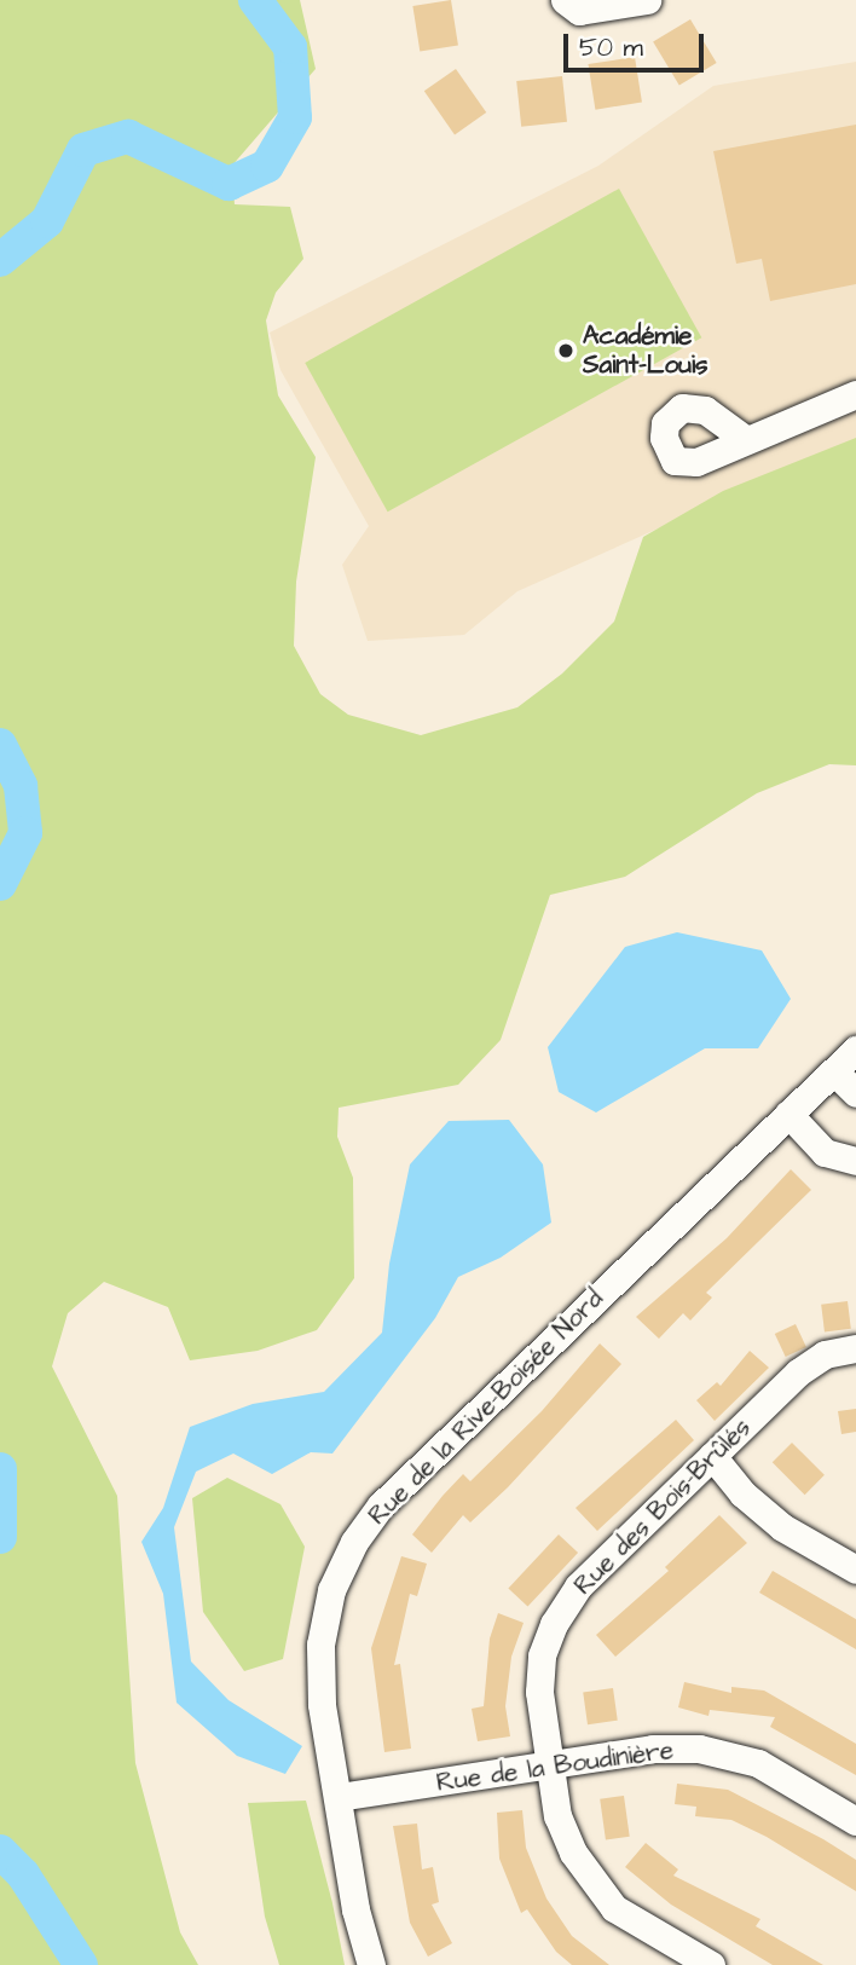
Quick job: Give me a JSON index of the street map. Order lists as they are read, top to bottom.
{
  "streets": {
    "street": ["Rue de la Rive-Boisée Nord", "Rue des Bois-Brûlés", "Rue de la Boudinière"]
  },
  "crossings": [
    ["Rue de la Rive-Boisée Nord", "Rue de la Boudinière"],
    ["Rue des Bois-Brûlés", "Rue de la Boudinière"]
  ],
  "places": ["Académie Saint-Louis"],
  "scale_bar": "50 m"
}
